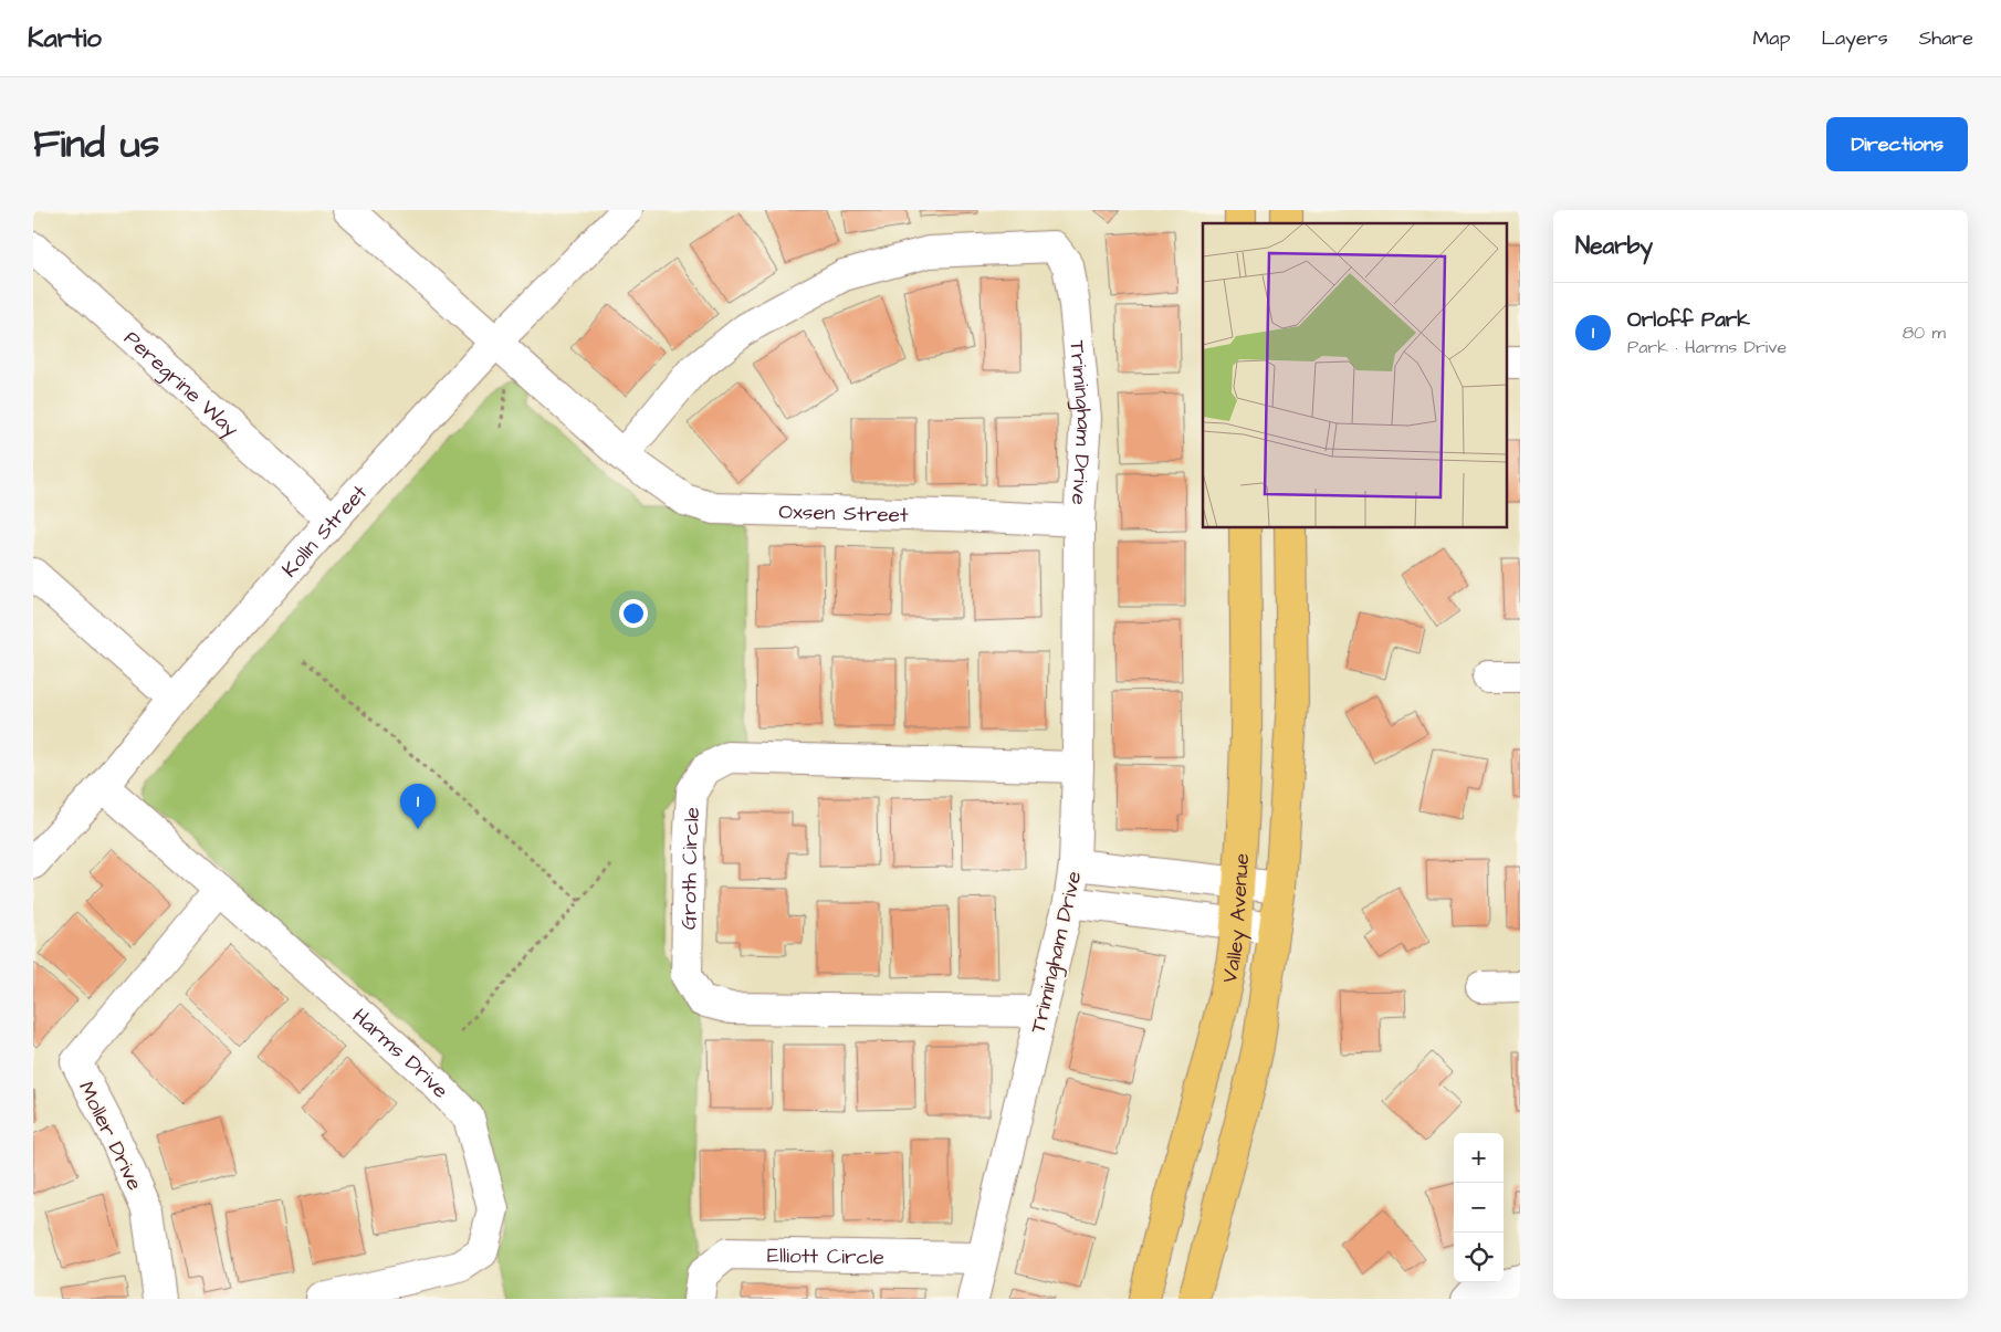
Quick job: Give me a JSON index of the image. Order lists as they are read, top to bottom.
{
  "streets": {
    "main road": ["Valley Avenue"],
    "street": [
      "Peregrine Way",
      "Trimingham Drive",
      "Oxsen Street",
      "Kolln Street",
      "Groth Circle",
      "Harms Drive",
      "Moller Drive",
      "Elliott Circle"
    ]
  },
  "crossings": [
    ["Peregrine Way", "Kolln Street"],
    ["Trimingham Drive", "Oxsen Street"],
    ["Trimingham Drive", "Groth Circle"],
    ["Trimingham Drive", "Elliott Circle"],
    ["Kolln Street", "Harms Drive"],
    ["Harms Drive", "Moller Drive"]
  ],
  "page": {
    "header": "Kartio",
    "nav": ["Map", "Layers", "Share"],
    "title": "Find us",
    "buttons": "Directions",
    "heading": "Nearby",
    "list": [
      {
        "mark": "1",
        "name": "Orloff Park",
        "note": "Park · Harms Drive",
        "value": "80 m"
      }
    ],
    "pins": "1",
    "map_buttons": ["+", "−"]
  }
}
